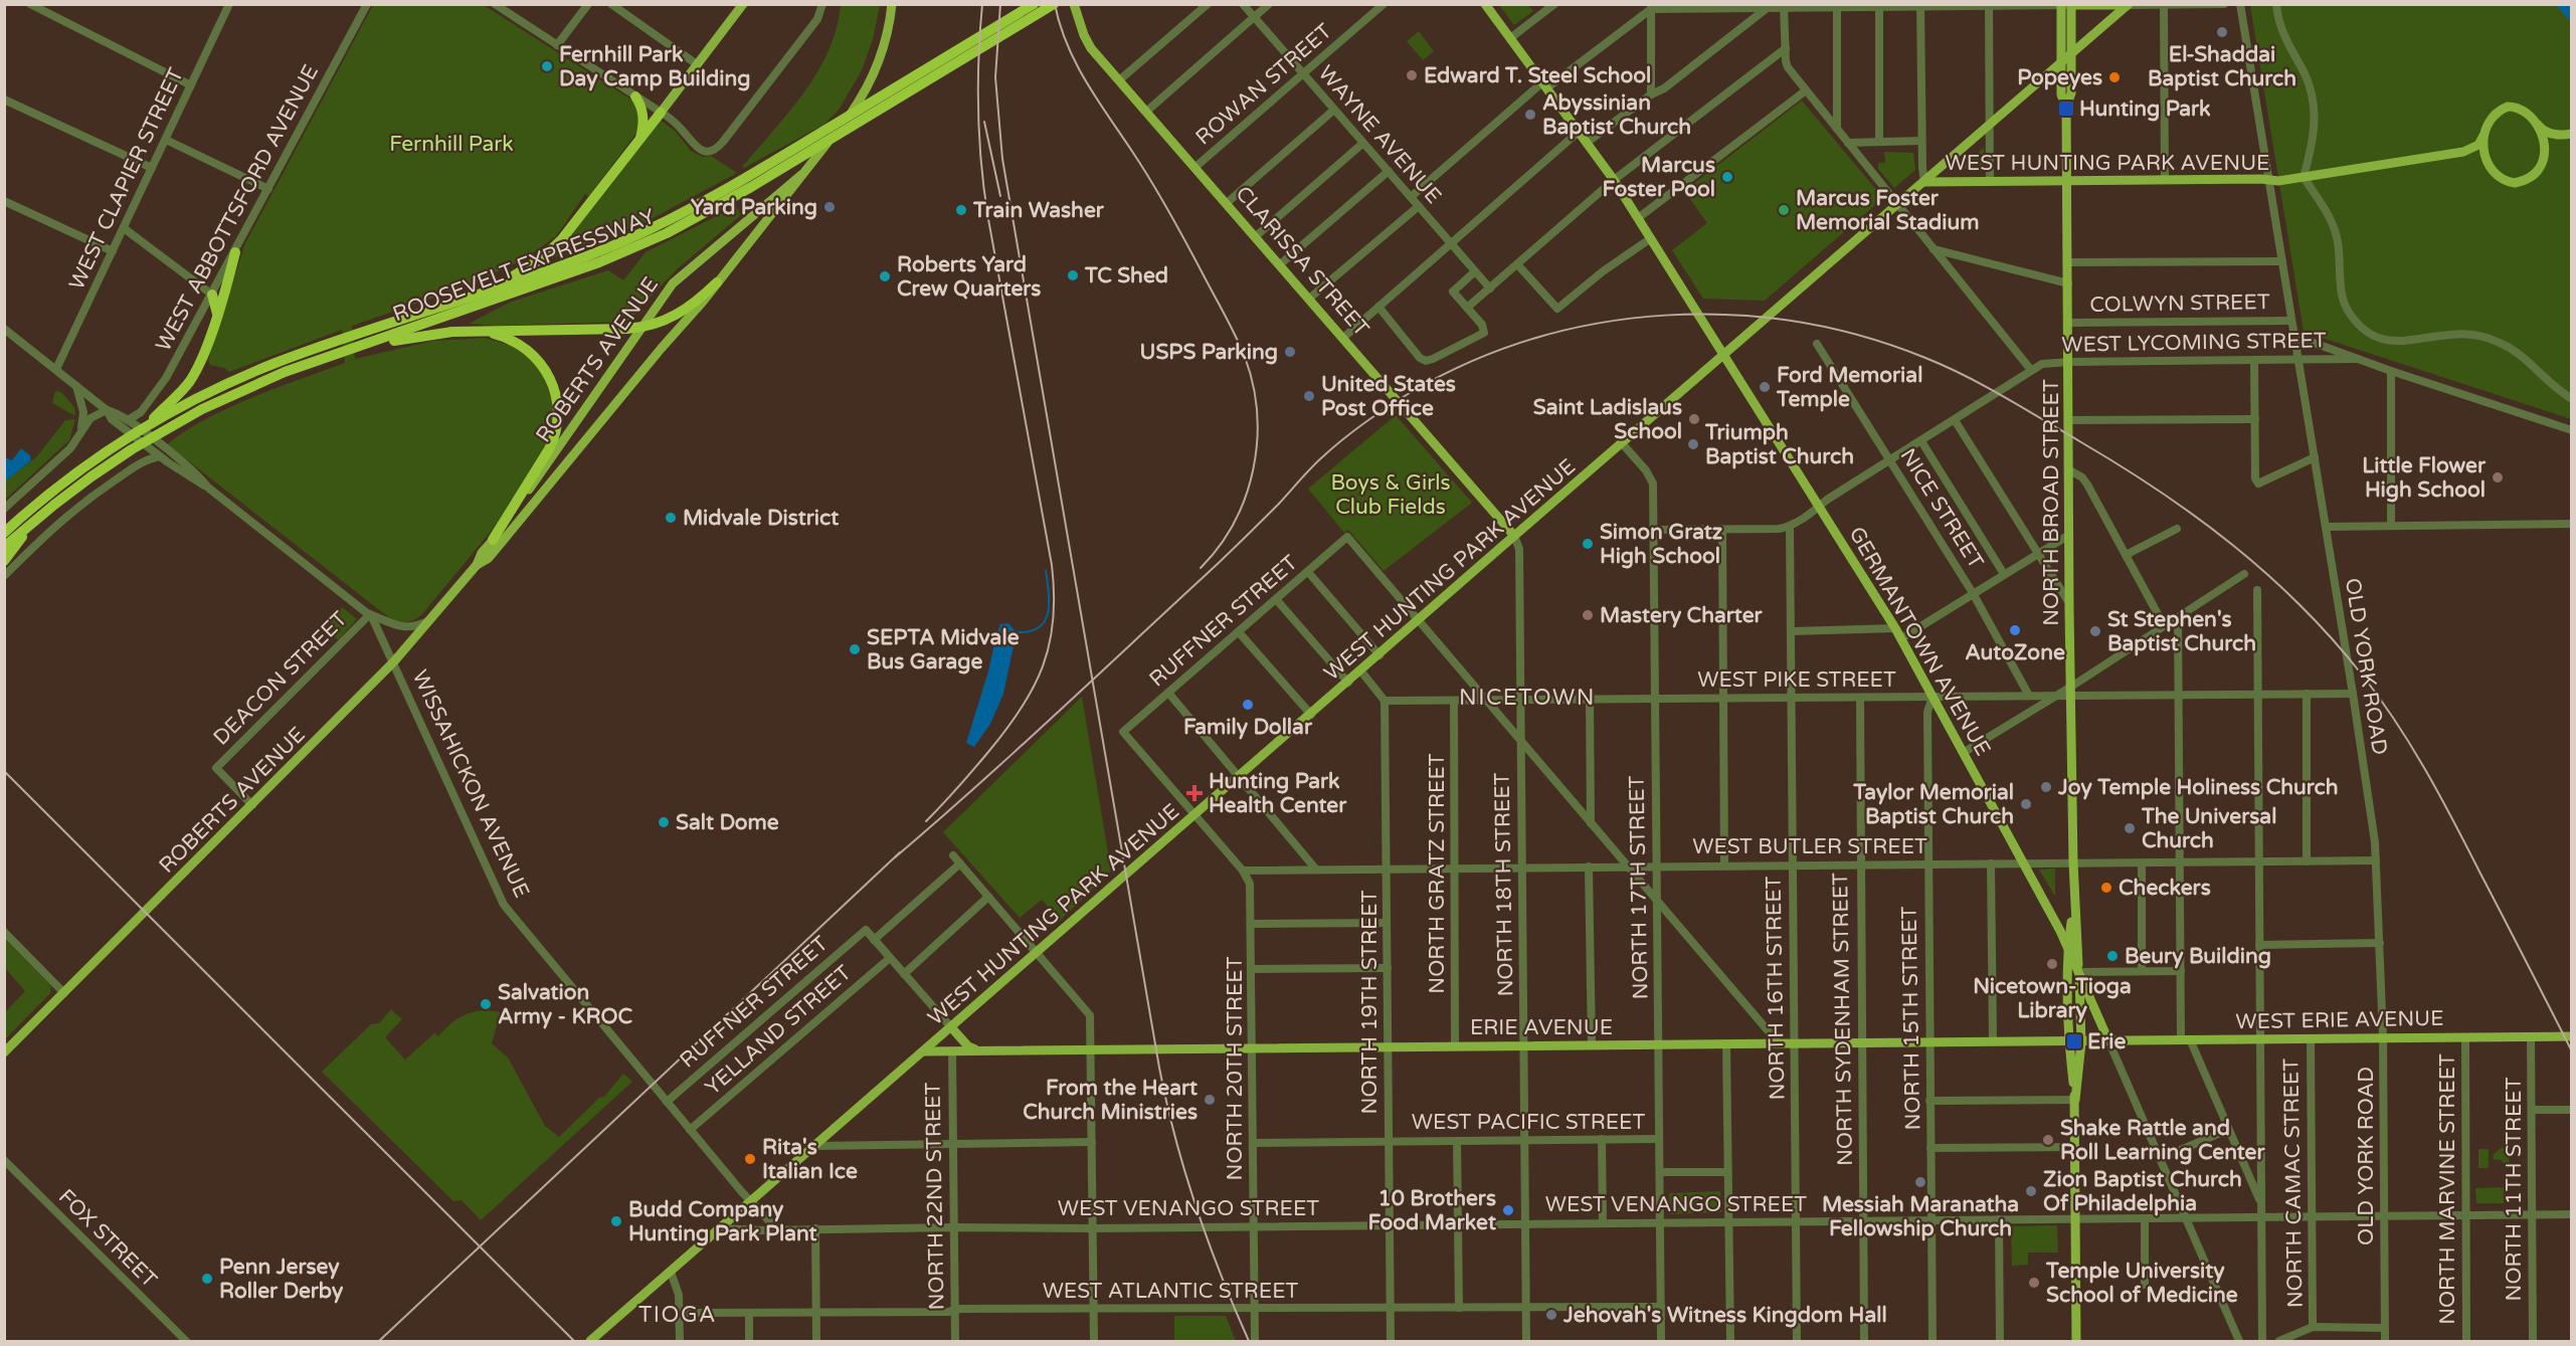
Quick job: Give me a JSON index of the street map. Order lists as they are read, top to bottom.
{
  "streets": {
    "highway": ["ROOSEVELT EXPRESSWAY"],
    "main road": [
      "WEST HUNTING PARK AVENUE",
      "CLARISSA STREET",
      "ROBERTS AVENUE",
      "NORTH BROAD STREET",
      "GERMANTOWN AVENUE",
      "WEST ERIE AVENUE",
      "ERIE AVENUE"
    ],
    "street": [
      "ROWAN STREET",
      "WAYNE AVENUE",
      "WEST CLAPIER STREET",
      "WEST ABBOTTSFORD AVENUE",
      "COLWYN STREET",
      "WEST LYCOMING STREET",
      "NICE STREET",
      "RUFFNER STREET",
      "OLD YORK ROAD",
      "DEACON STREET",
      "WEST PIKE STREET",
      "WISSAHICKON AVENUE",
      "WEST BUTLER STREET",
      "NORTH GRATZ STREET",
      "NORTH 18TH STREET",
      "NORTH 17TH STREET",
      "NORTH 16TH STREET",
      "NORTH 19TH STREET",
      "NORTH 15TH STREET",
      "NORTH SYDENHAM STREET",
      "YELLAND STREET",
      "NORTH 20TH STREET",
      "WEST PACIFIC STREET",
      "NORTH CAMAC STREET",
      "NORTH MARVINE STREET",
      "NORTH 11TH STREET",
      "NORTH 22ND STREET",
      "WEST VENANGO STREET",
      "FOX STREET",
      "WEST ATLANTIC STREET"
    ]
  },
  "crossings": [
    ["ROWAN STREET", "WAYNE AVENUE"],
    ["ROWAN STREET", "CLARISSA STREET"],
    ["WEST HUNTING PARK AVENUE", "CLARISSA STREET"],
    ["WEST HUNTING PARK AVENUE", "NORTH BROAD STREET"],
    ["WEST HUNTING PARK AVENUE", "RUFFNER STREET"],
    ["WEST HUNTING PARK AVENUE", "GERMANTOWN AVENUE"],
    ["WEST HUNTING PARK AVENUE", "OLD YORK ROAD"],
    ["WEST HUNTING PARK AVENUE", "WISSAHICKON AVENUE"],
    ["WEST HUNTING PARK AVENUE", "NORTH 18TH STREET"],
    ["WEST HUNTING PARK AVENUE", "NORTH 17TH STREET"],
    ["WEST HUNTING PARK AVENUE", "ERIE AVENUE"],
    ["WEST HUNTING PARK AVENUE", "NORTH 20TH STREET"],
    ["WEST HUNTING PARK AVENUE", "WEST VENANGO STREET"],
    ["WEST CLAPIER STREET", "WISSAHICKON AVENUE"],
    ["WEST ABBOTTSFORD AVENUE", "WISSAHICKON AVENUE"],
    ["CLARISSA STREET", "NORTH 18TH STREET"],
    ["COLWYN STREET", "NORTH BROAD STREET"],
    ["COLWYN STREET", "OLD YORK ROAD"],
    ["WEST LYCOMING STREET", "NORTH BROAD STREET"],
    ["WEST LYCOMING STREET", "NICE STREET"],
    ["WEST LYCOMING STREET", "GERMANTOWN AVENUE"],
    ["WEST LYCOMING STREET", "OLD YORK ROAD"],
    ["WEST LYCOMING STREET", "NORTH 16TH STREET"],
    ["ROBERTS AVENUE", "DEACON STREET"],
    ["ROBERTS AVENUE", "WISSAHICKON AVENUE"],
    ["NORTH BROAD STREET", "GERMANTOWN AVENUE"],
    ["NORTH BROAD STREET", "WEST PIKE STREET"],
    ["NORTH BROAD STREET", "WEST BUTLER STREET"],
    ["NORTH BROAD STREET", "ERIE AVENUE"],
    ["NORTH BROAD STREET", "WEST VENANGO STREET"],
    ["NICE STREET", "WEST PIKE STREET"],
    ["RUFFNER STREET", "WISSAHICKON AVENUE"],
    ["RUFFNER STREET", "NORTH 20TH STREET"],
    ["GERMANTOWN AVENUE", "WEST PIKE STREET"],
    ["GERMANTOWN AVENUE", "WEST BUTLER STREET"],
    ["GERMANTOWN AVENUE", "NORTH 15TH STREET"],
    ["GERMANTOWN AVENUE", "WEST ERIE AVENUE"],
    ["GERMANTOWN AVENUE", "ERIE AVENUE"],
    ["GERMANTOWN AVENUE", "WEST VENANGO STREET"],
    ["OLD YORK ROAD", "WEST PIKE STREET"],
    ["OLD YORK ROAD", "WEST BUTLER STREET"],
    ["OLD YORK ROAD", "WEST ERIE AVENUE"],
    ["OLD YORK ROAD", "WEST VENANGO STREET"],
    ["DEACON STREET", "WISSAHICKON AVENUE"],
    ["WEST PIKE STREET", "NORTH GRATZ STREET"],
    ["WEST PIKE STREET", "NORTH 18TH STREET"],
    ["WEST PIKE STREET", "NORTH 17TH STREET"],
    ["WEST PIKE STREET", "NORTH 16TH STREET"],
    ["WEST PIKE STREET", "NORTH 19TH STREET"],
    ["WEST PIKE STREET", "NORTH 15TH STREET"],
    ["WEST PIKE STREET", "NORTH SYDENHAM STREET"],
    ["WISSAHICKON AVENUE", "YELLAND STREET"],
    ["WEST BUTLER STREET", "NORTH GRATZ STREET"],
    ["WEST BUTLER STREET", "NORTH 18TH STREET"],
    ["WEST BUTLER STREET", "NORTH 17TH STREET"],
    ["WEST BUTLER STREET", "NORTH 16TH STREET"],
    ["WEST BUTLER STREET", "NORTH 19TH STREET"],
    ["WEST BUTLER STREET", "NORTH 15TH STREET"],
    ["WEST BUTLER STREET", "NORTH SYDENHAM STREET"],
    ["WEST BUTLER STREET", "NORTH 20TH STREET"],
    ["NORTH GRATZ STREET", "ERIE AVENUE"],
    ["NORTH 18TH STREET", "ERIE AVENUE"],
    ["NORTH 18TH STREET", "WEST PACIFIC STREET"],
    ["NORTH 18TH STREET", "WEST VENANGO STREET"],
    ["NORTH 18TH STREET", "WEST ATLANTIC STREET"],
    ["NORTH 17TH STREET", "ERIE AVENUE"],
    ["NORTH 17TH STREET", "WEST PACIFIC STREET"],
    ["NORTH 17TH STREET", "WEST VENANGO STREET"],
    ["NORTH 17TH STREET", "WEST ATLANTIC STREET"],
    ["NORTH 16TH STREET", "ERIE AVENUE"],
    ["NORTH 16TH STREET", "WEST VENANGO STREET"],
    ["NORTH 19TH STREET", "ERIE AVENUE"],
    ["NORTH 19TH STREET", "WEST PACIFIC STREET"],
    ["NORTH 19TH STREET", "WEST VENANGO STREET"],
    ["NORTH 19TH STREET", "WEST ATLANTIC STREET"],
    ["NORTH 15TH STREET", "ERIE AVENUE"],
    ["NORTH 15TH STREET", "WEST VENANGO STREET"],
    ["NORTH SYDENHAM STREET", "ERIE AVENUE"],
    ["NORTH SYDENHAM STREET", "WEST VENANGO STREET"],
    ["WEST ERIE AVENUE", "ERIE AVENUE"],
    ["WEST ERIE AVENUE", "NORTH CAMAC STREET"],
    ["WEST ERIE AVENUE", "NORTH MARVINE STREET"],
    ["WEST ERIE AVENUE", "NORTH 11TH STREET"],
    ["ERIE AVENUE", "NORTH 20TH STREET"],
    ["ERIE AVENUE", "NORTH 22ND STREET"],
    ["NORTH 20TH STREET", "WEST PACIFIC STREET"],
    ["NORTH 20TH STREET", "WEST VENANGO STREET"],
    ["NORTH 20TH STREET", "WEST ATLANTIC STREET"],
    ["NORTH CAMAC STREET", "WEST VENANGO STREET"],
    ["NORTH MARVINE STREET", "WEST VENANGO STREET"],
    ["NORTH 11TH STREET", "WEST VENANGO STREET"],
    ["NORTH 22ND STREET", "WEST VENANGO STREET"],
    ["NORTH 22ND STREET", "WEST ATLANTIC STREET"]
  ],
  "districts": ["NICETOWN", "TIOGA"],
  "parks": ["Fernhill Park", "Boys & Girls Club Fields"],
  "places": {
    "other": [
      "El-Shaddai Baptist Church",
      "Fernhill Park Day Camp Building",
      "Edward T. Steel School",
      "Popeyes",
      "Abyssinian Baptist Church",
      "Marcus Foster Pool",
      "Yard Parking",
      "Train Washer",
      "Marcus Foster Memorial Stadium",
      "TC Shed",
      "Roberts Yard Crew Quarters",
      "USPS Parking",
      "Ford Memorial Temple",
      "United States Post Office",
      "Saint Ladislaus School",
      "Triumph Baptist Church",
      "Little Flower High School",
      "Midvale District",
      "Simon Gratz High School",
      "Mastery Charter",
      "AutoZone",
      "St Stephen's Baptist Church",
      "SEPTA Midvale Bus Garage",
      "Family Dollar",
      "Joy Temple Holiness Church",
      "Taylor Memorial Baptist Church",
      "Salt Dome",
      "The Universal Church",
      "Checkers",
      "Beury Building",
      "Nicetown-Tioga Library",
      "Salvation Army - KROC",
      "From the Heart Church Ministries",
      "Shake Rattle and Roll Learning Center",
      "Rita's Italian Ice",
      "Messiah Maranatha Fellowship Church",
      "Zion Baptist Church Of Philadelphia",
      "10 Brothers Food Market",
      "Budd Company Hunting Park Plant",
      "Penn Jersey Roller Derby",
      "Temple University School of Medicine",
      "Jehovah's Witness Kingdom Hall"
    ],
    "transit": ["Hunting Park", "Erie"],
    "health": ["Hunting Park Health Center"]
  }
}
